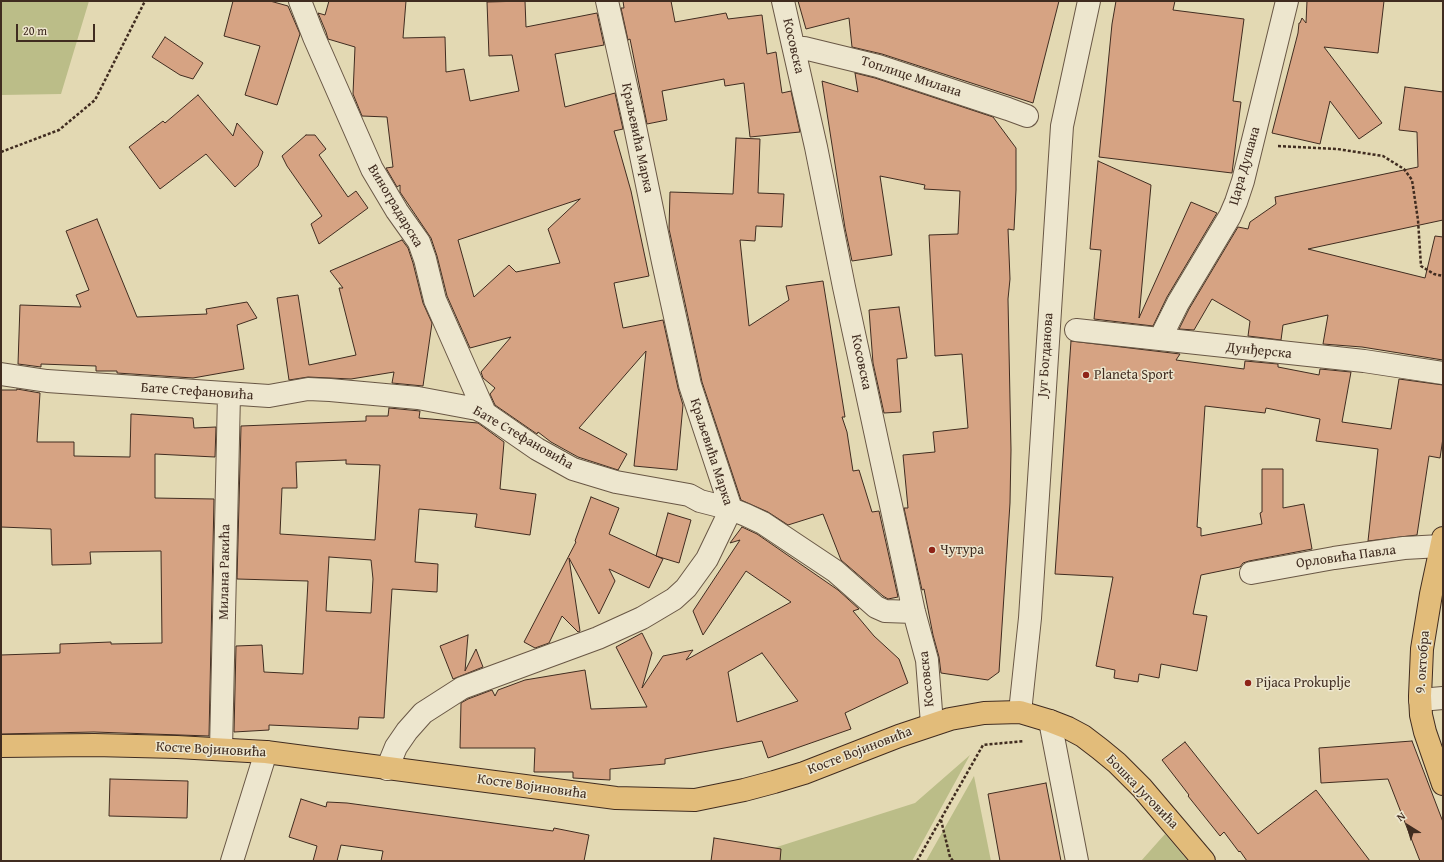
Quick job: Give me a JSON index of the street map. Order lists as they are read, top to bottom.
{
  "streets": {
    "main road": ["9. октобра", "Косте Војиновића", "Бошка Југовића"],
    "street": [
      "Косовска",
      "Топлице Милана",
      "Краљевића Марка",
      "Цара Душана",
      "Виноградарска",
      "Дунђерска",
      "Југ Богданова",
      "Бате Стефановића",
      "Орловића Павла",
      "Милана Ракића"
    ]
  },
  "crossings": [
    ["Косовска", "Топлице Милана"],
    ["Косовска", "Бате Стефановића"],
    ["Косовска", "Косте Војиновића"],
    ["Краљевића Марка", "Бате Стефановића"],
    ["Краљевића Марка", "Косте Војиновића"],
    ["Цара Душана", "Дунђерска"],
    ["Виноградарска", "Бате Стефановића"],
    ["Југ Богданова", "Косте Војиновића"],
    ["Бате Стефановића", "Милана Ракића"],
    ["Орловића Павла", "9. октобра"],
    ["Милана Ракића", "Косте Војиновића"],
    ["Косте Војиновића", "Бошка Југовића"]
  ],
  "places": ["Planeta Sport", "Чутура", "Pijaca Prokuplje"],
  "scale_bar": "20 m",
  "north": "top left"
}
